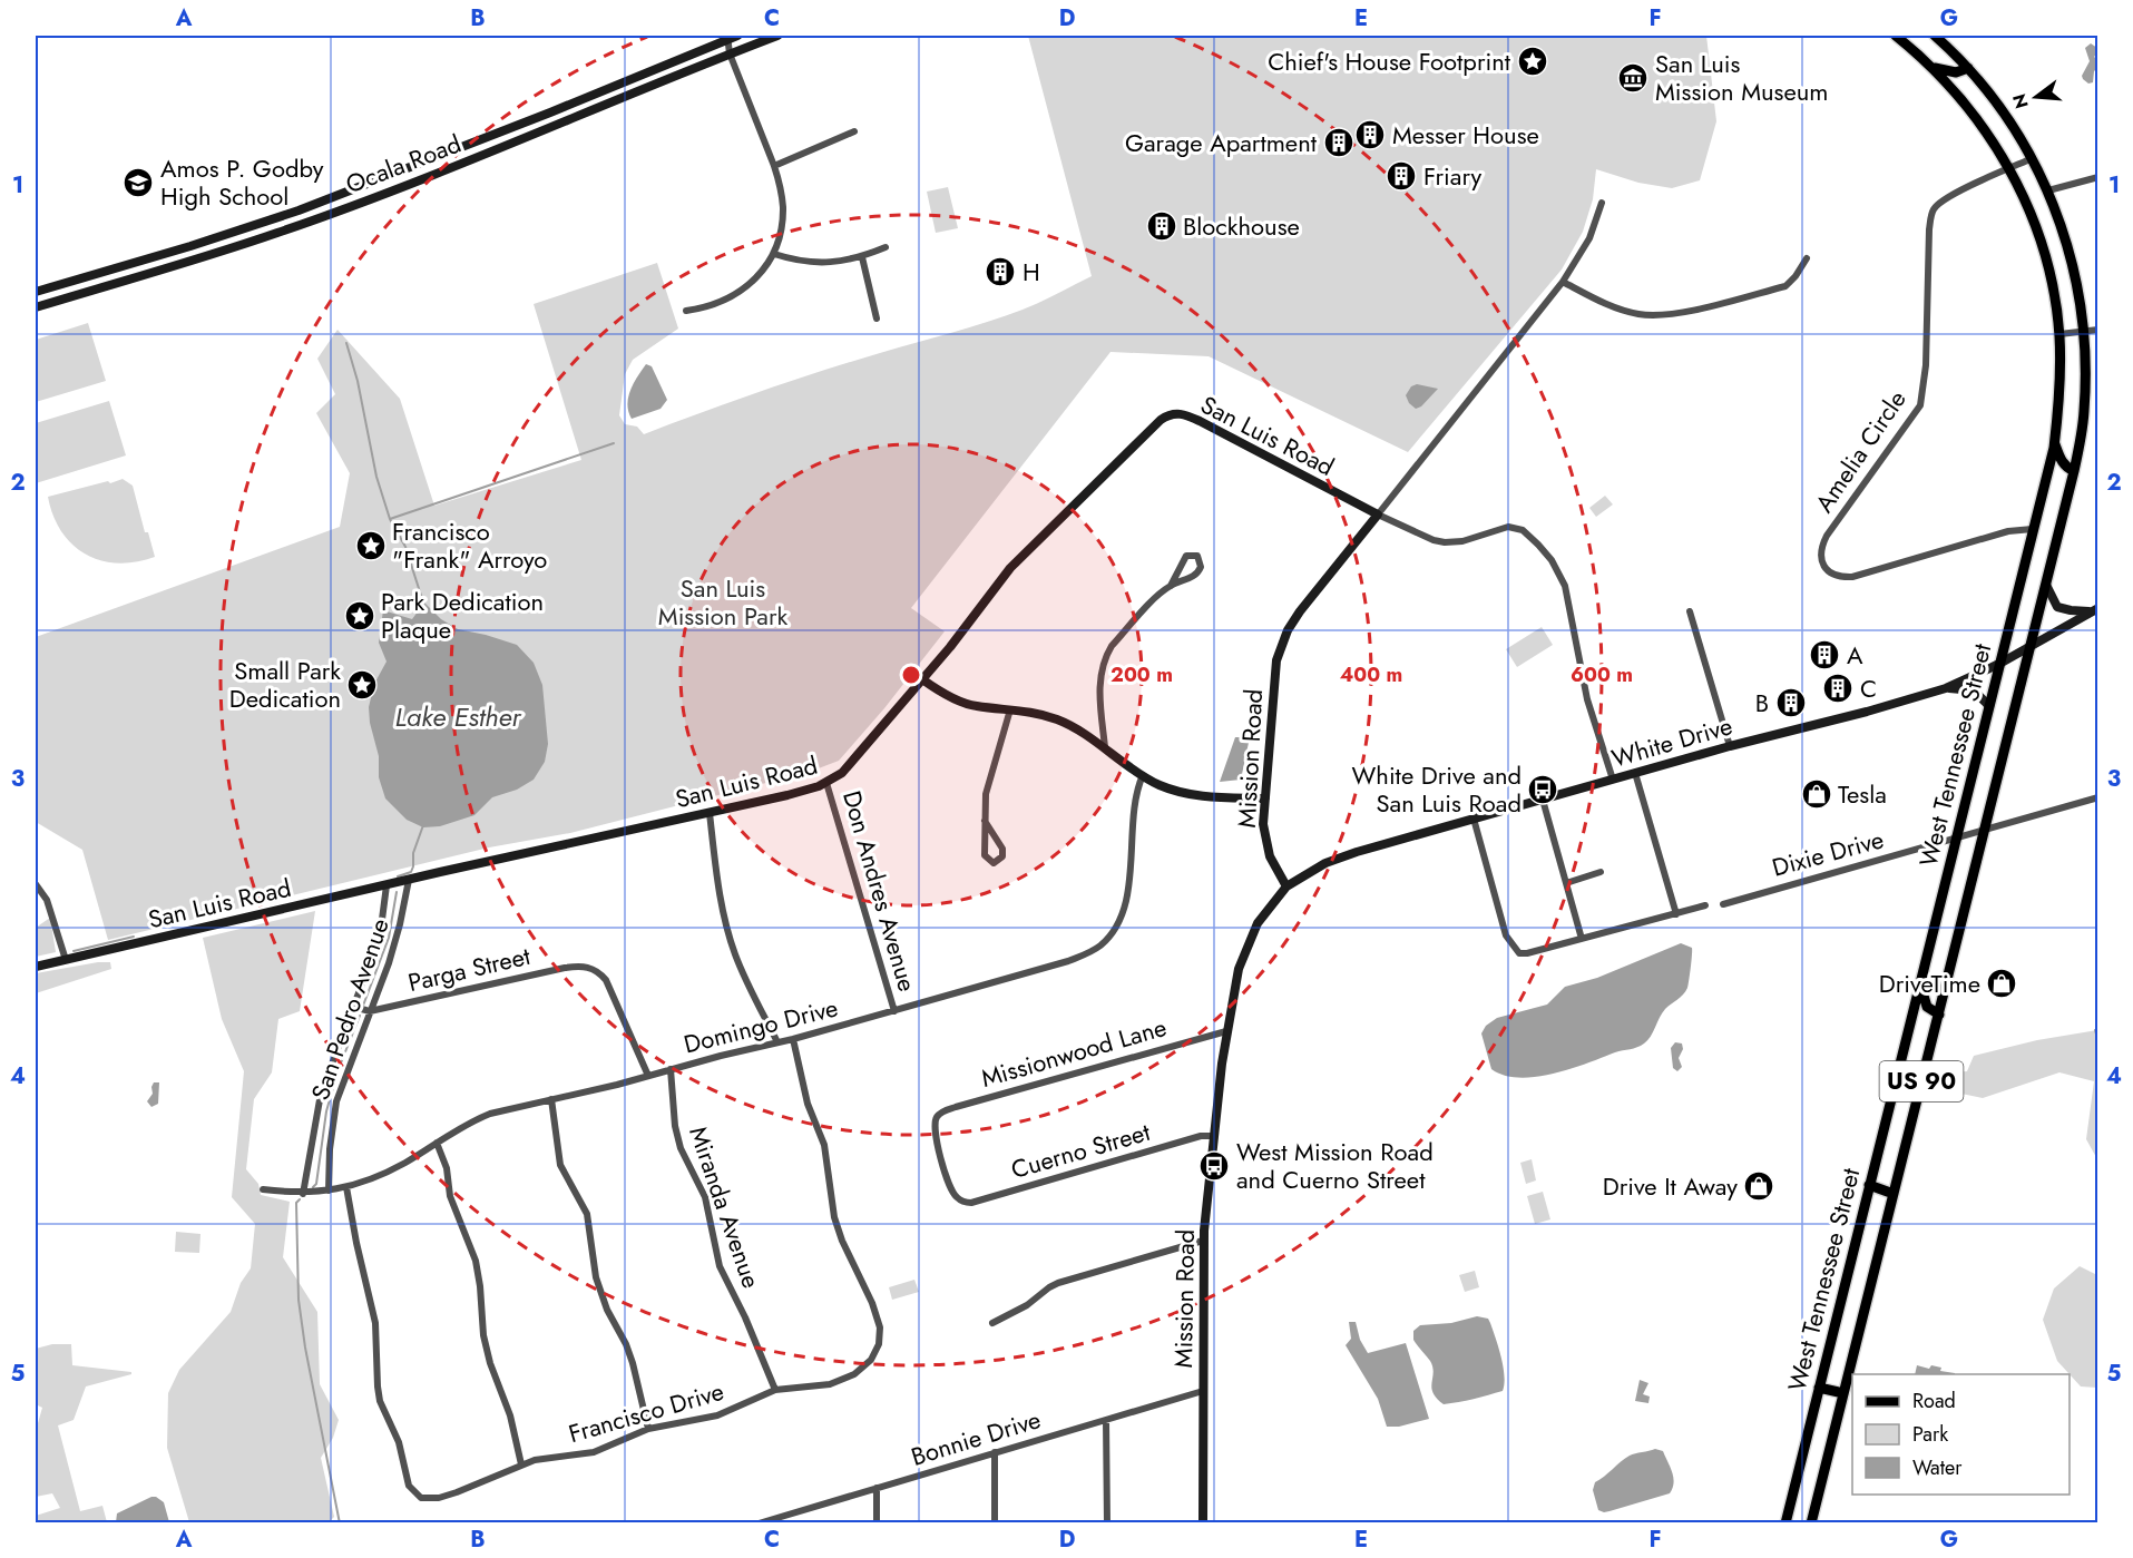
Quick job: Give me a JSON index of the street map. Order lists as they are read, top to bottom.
{
  "streets": {
    "main road": ["West Tennessee Street", "US 90"],
    "street": [
      "Ocala Road",
      "San Luis Road",
      "Amelia Circle",
      "White Drive",
      "Mission Road",
      "Dixie Drive",
      "Don Andres Avenue",
      "Parga Street",
      "San Pedro Avenue",
      "Domingo Drive",
      "Missionwood Lane",
      "Cuerno Street",
      "Miranda Avenue",
      "Francisco Drive",
      "Bonnie Drive"
    ]
  },
  "crossings": [
    ["San Luis Road", "Mission Road"],
    ["San Luis Road", "Don Andres Avenue"],
    ["San Luis Road", "San Pedro Avenue"],
    ["Amelia Circle", "West Tennessee Street"],
    ["White Drive", "West Tennessee Street"],
    ["White Drive", "Mission Road"],
    ["West Tennessee Street", "Dixie Drive"],
    ["Mission Road", "Missionwood Lane"],
    ["Mission Road", "Cuerno Street"],
    ["Mission Road", "Bonnie Drive"],
    ["Don Andres Avenue", "Domingo Drive"],
    ["Parga Street", "San Pedro Avenue"],
    ["Parga Street", "Domingo Drive"],
    ["San Pedro Avenue", "Domingo Drive"],
    ["Domingo Drive", "Miranda Avenue"],
    ["Domingo Drive", "Francisco Drive"],
    ["Missionwood Lane", "Cuerno Street"],
    ["Miranda Avenue", "Francisco Drive"]
  ],
  "water": ["Lake Esther"],
  "parks": ["San Luis Mission Park"],
  "places": {
    "place": [
      "Chief's House Footprint",
      "Francisco \"Frank\" Arroyo",
      "Park Dedication Plaque",
      "Small Park Dedication"
    ],
    "museum": ["San Luis Mission Museum"],
    "building": [
      "Messer House",
      "Garage Apartment",
      "Friary",
      "Blockhouse",
      "H",
      "A",
      "C",
      "B"
    ],
    "school or university": ["Amos P. Godby High School"],
    "bus stop": ["White Drive and San Luis Road", "West Mission Road and Cuerno Street"],
    "shop": ["Tesla", "DriveTime", "Drive It Away"]
  },
  "legend": ["Road", "Park", "Water"],
  "north": "left",
  "grid": {
    "columns": [
      "A",
      "B",
      "C",
      "D",
      "E",
      "F",
      "G"
    ],
    "rows": [
      "1",
      "2",
      "3",
      "4",
      "5"
    ]
  },
  "rings": ["200 m", "400 m", "600 m"]
}
